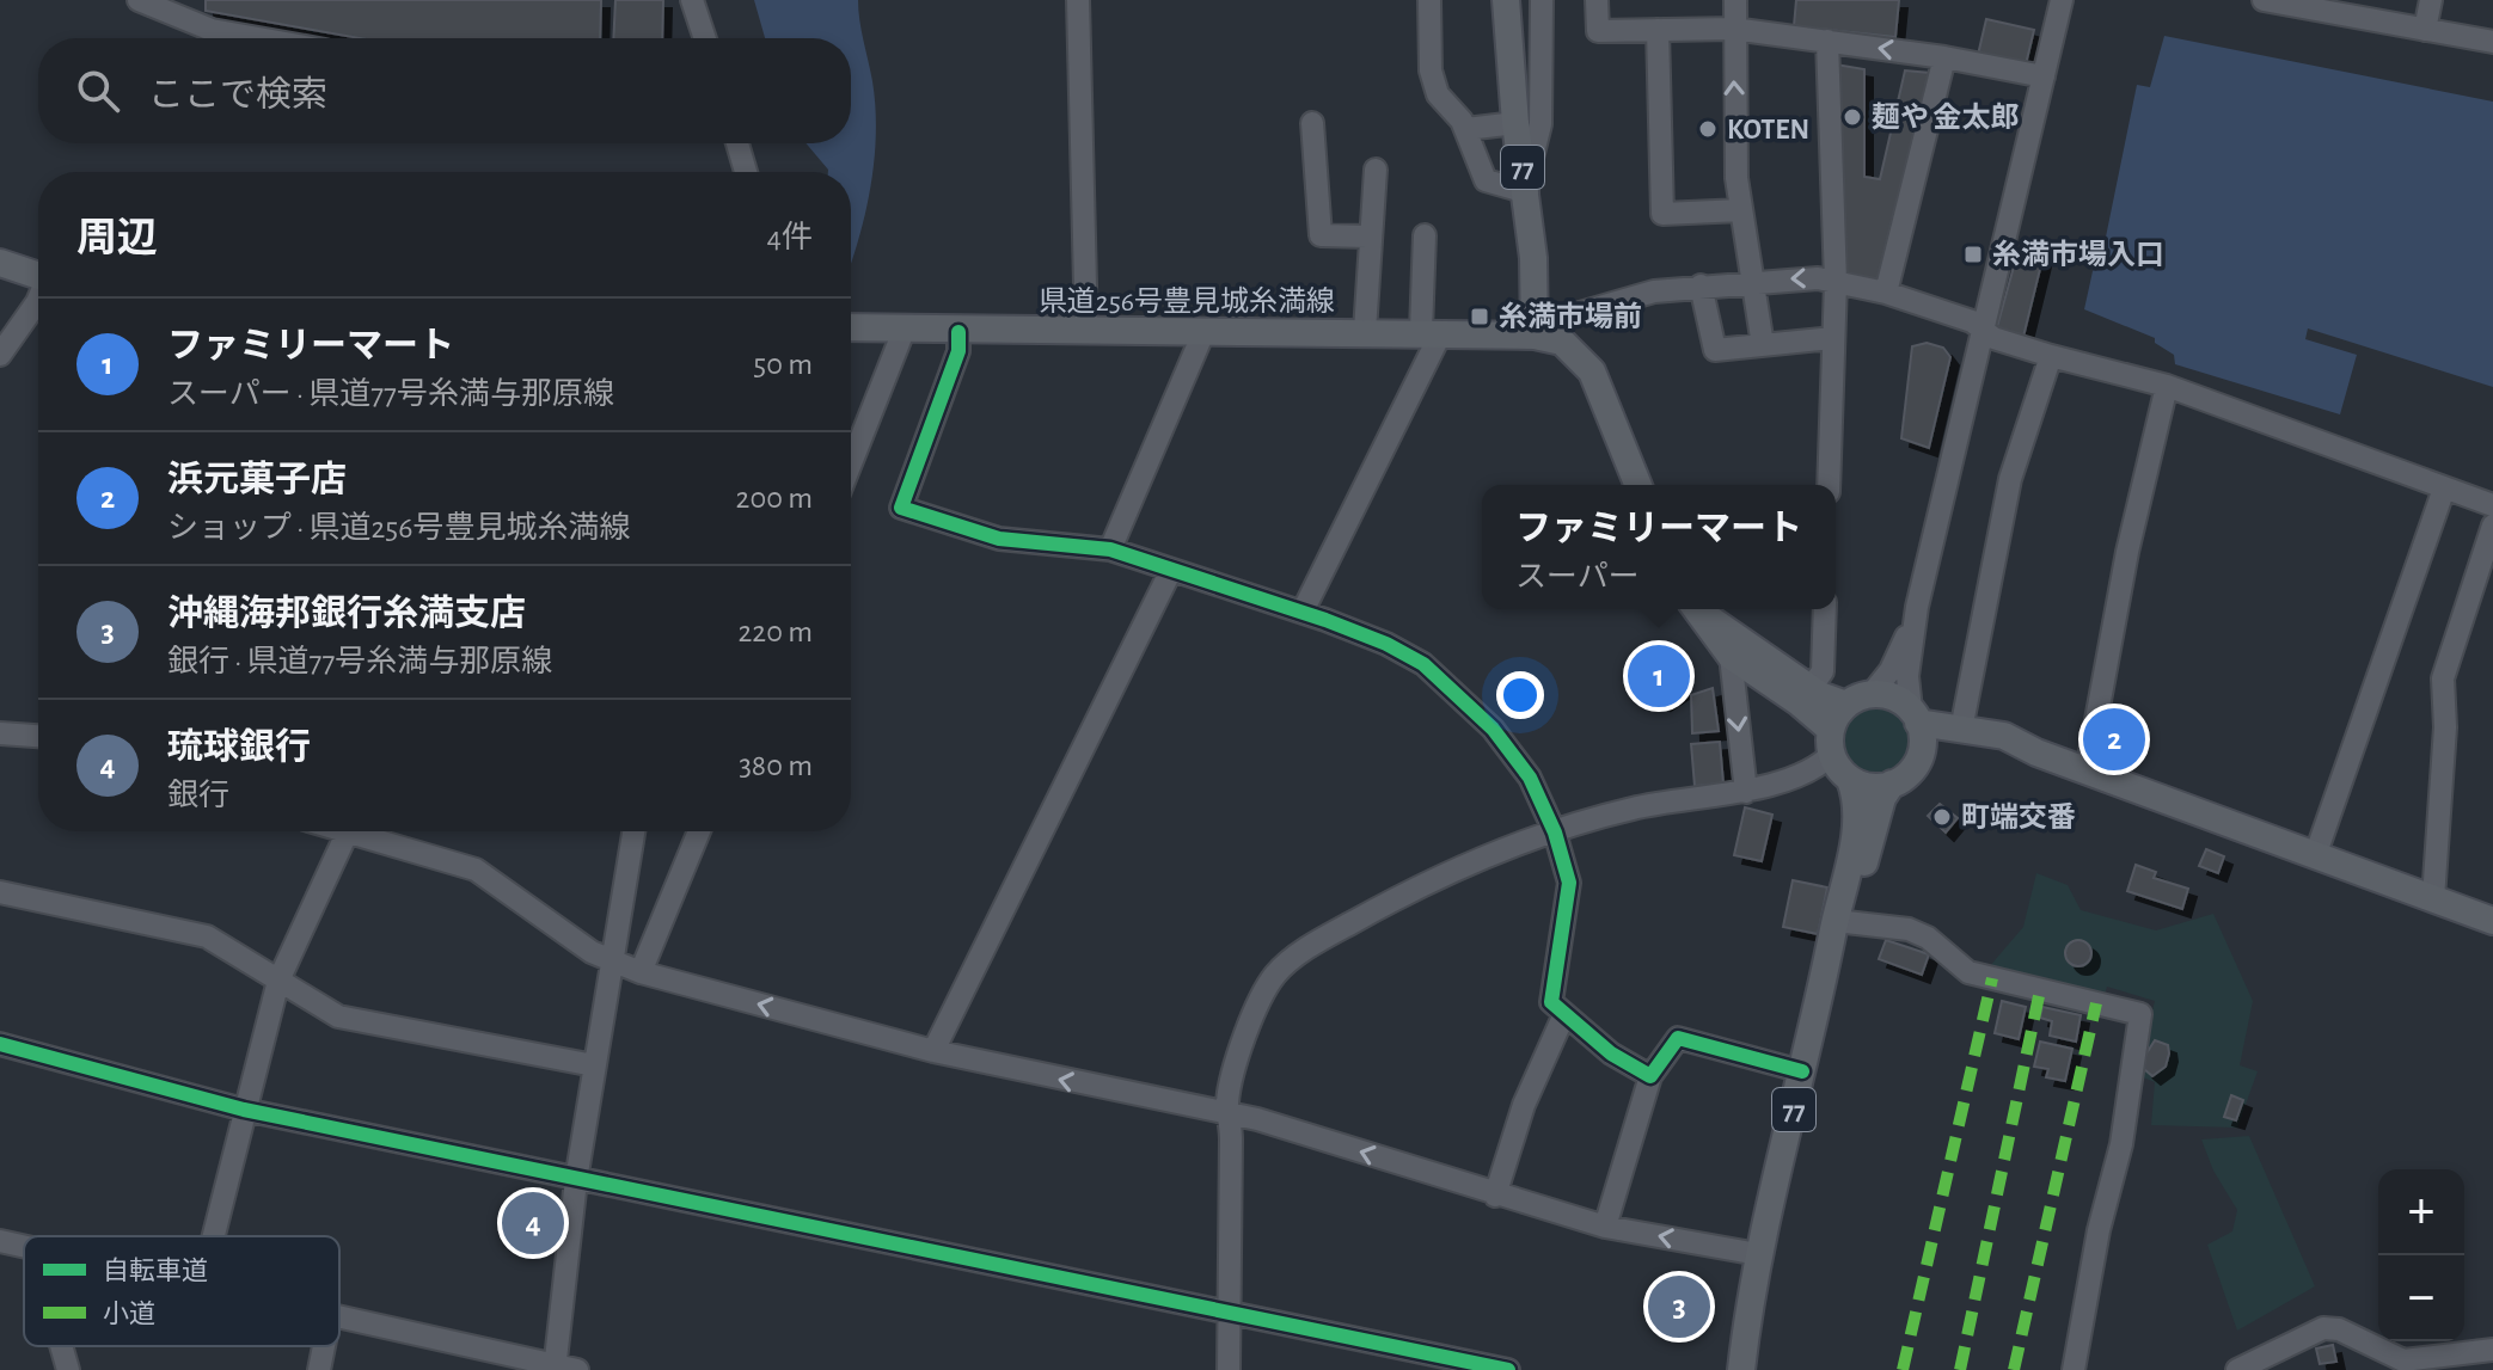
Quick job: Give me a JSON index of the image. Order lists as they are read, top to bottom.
{
  "streets": {
    "main road": ["77", "県道256号豊見城糸満線"]
  },
  "crossings": [
    ["77", "県道256号豊見城糸満線"]
  ],
  "places": {
    "other": ["麺や 金太郎", "KOTEN", "町端交番"],
    "transit": ["糸満市場入口", "糸満市場前"]
  },
  "legend": ["自転車道", "小道"],
  "page": {
    "search": "ここで検索",
    "heading": ["周辺", "4件"],
    "list": [
      {
        "mark": "1",
        "name": "ファミリーマート",
        "note": "スーパー · 県道77号糸満与那原線",
        "value": "50 m"
      },
      {
        "mark": "2",
        "name": "浜元菓子店",
        "note": "ショップ · 県道256号豊見城糸満線",
        "value": "200 m"
      },
      {
        "mark": "3",
        "name": "沖縄海邦銀行糸満支店",
        "note": "銀行 · 県道77号糸満与那原線",
        "value": "220 m"
      },
      {
        "mark": "4",
        "name": "琉球銀行",
        "note": "銀行",
        "value": "380 m"
      }
    ],
    "popup": ["ファミリーマート", "スーパー"],
    "pins": [
      "1",
      "2",
      "4",
      "3"
    ],
    "map_buttons": ["+", "−"]
  }
}
